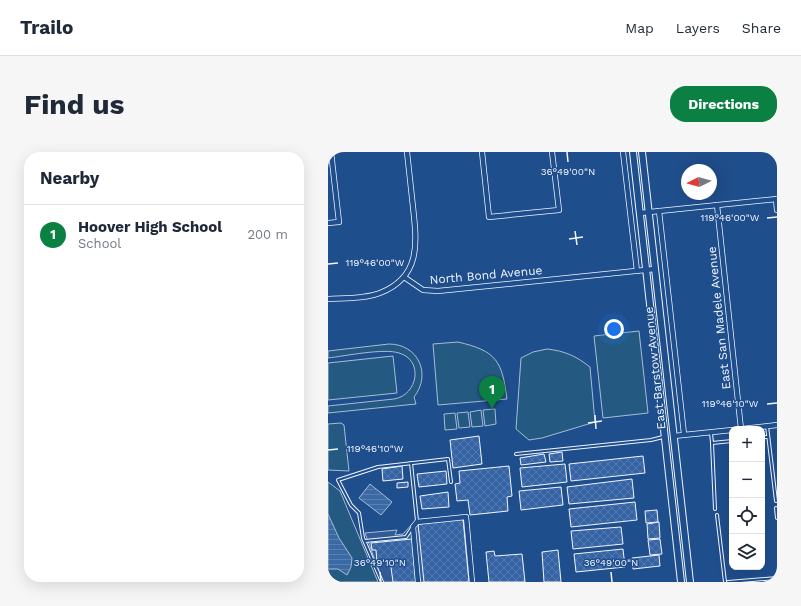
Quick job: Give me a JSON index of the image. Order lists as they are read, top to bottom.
{
  "streets": {
    "main road": ["East Barstow Avenue"],
    "street": ["North Bond Avenue", "East San Madele Avenue"]
  },
  "crossings": [
    ["North Bond Avenue", "East Barstow Avenue"]
  ],
  "north": "left",
  "page": {
    "header": "Trailo",
    "nav": ["Map", "Layers", "Share"],
    "buttons": "Directions",
    "title": "Find us",
    "heading": "Nearby",
    "list": [
      {
        "mark": "1",
        "name": "Hoover High School",
        "note": "School",
        "value": "200 m"
      }
    ],
    "pins": "1",
    "map_buttons": ["+", "−"]
  },
  "coordinates": [
    "36°49'00\"N",
    "119°46'00\"W",
    "119°46'10\"W",
    "36°49'10\"N"
  ]
}
